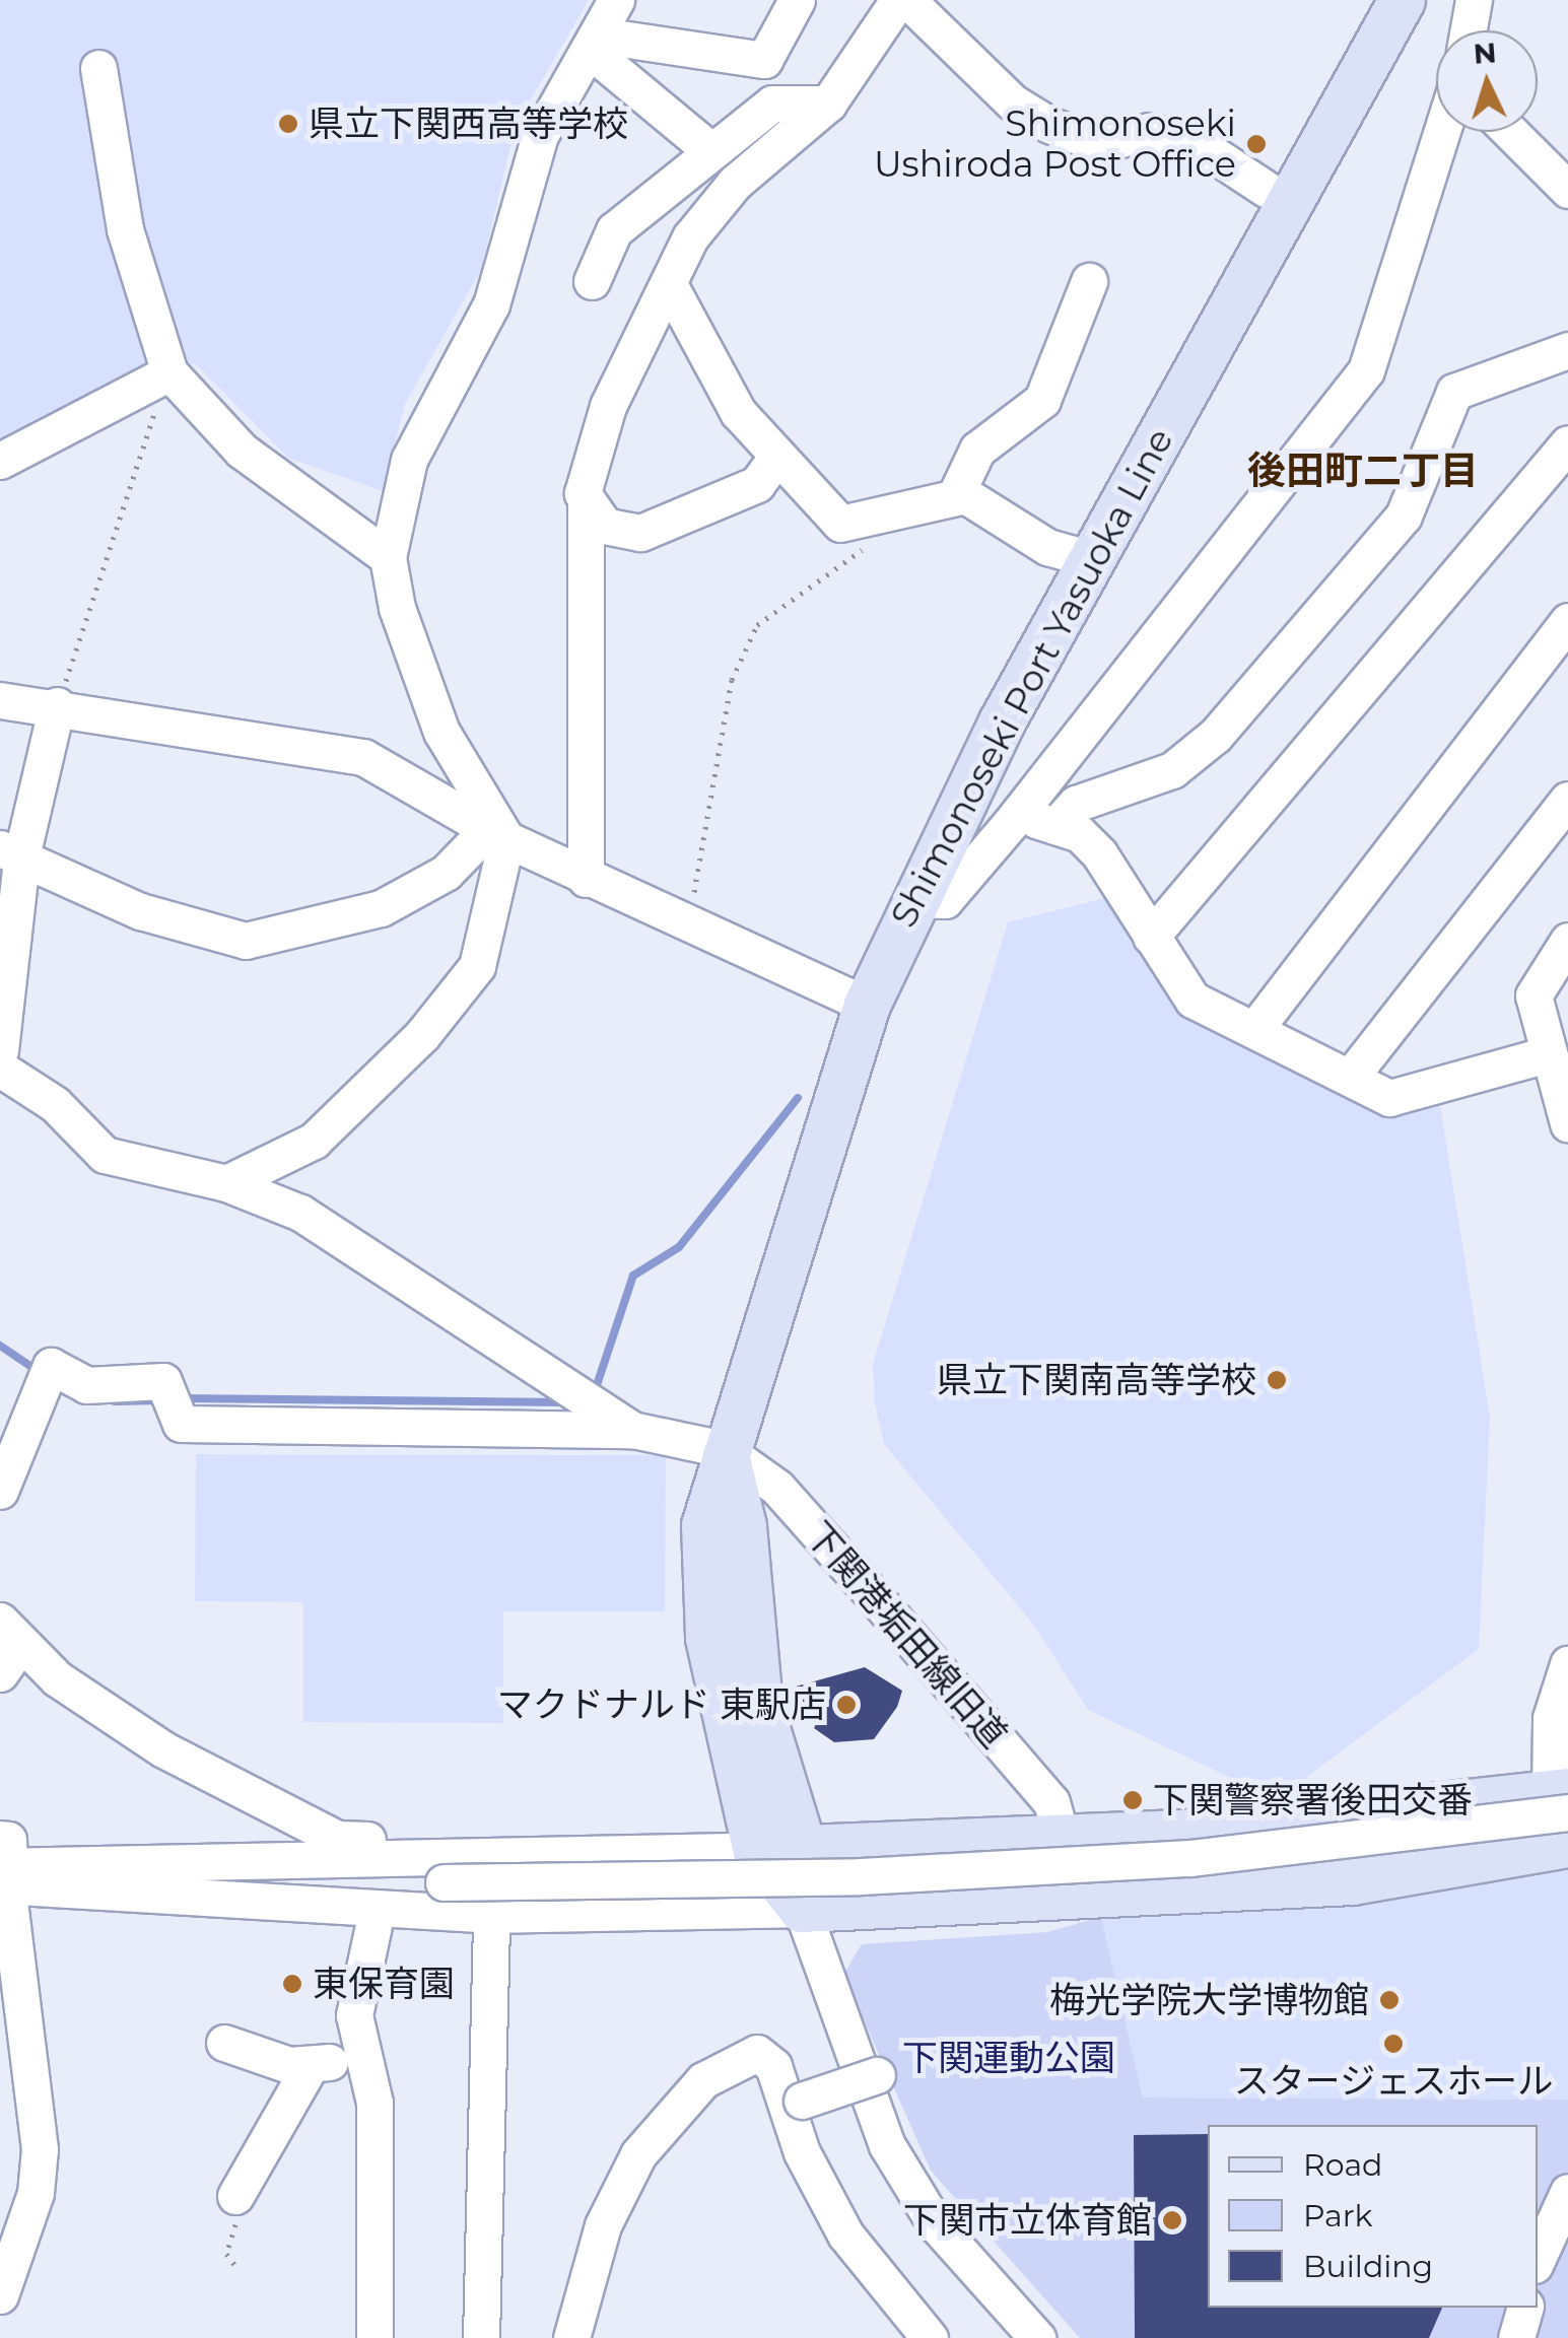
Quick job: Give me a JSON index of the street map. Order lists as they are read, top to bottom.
{
  "streets": {
    "main road": ["Shimonoseki Port Yasuoka Line"],
    "street": ["下関港垢田線旧道"]
  },
  "crossings": [
    ["Shimonoseki Port Yasuoka Line", "下関港垢田線旧道"]
  ],
  "districts": ["後田町二丁目"],
  "parks": ["下関運動公園"],
  "places": [
    "県立下関西高等学校",
    "Shimonoseki Ushiroda Post Office",
    "県立下関南高等学校",
    "マクドナルド 東駅店",
    "下関警察署後田交番",
    "東保育園",
    "梅光学院大学博物館",
    "スタージェスホール",
    "下関市立体育館"
  ],
  "legend": ["Road", "Park", "Building"],
  "north": "top"
}
